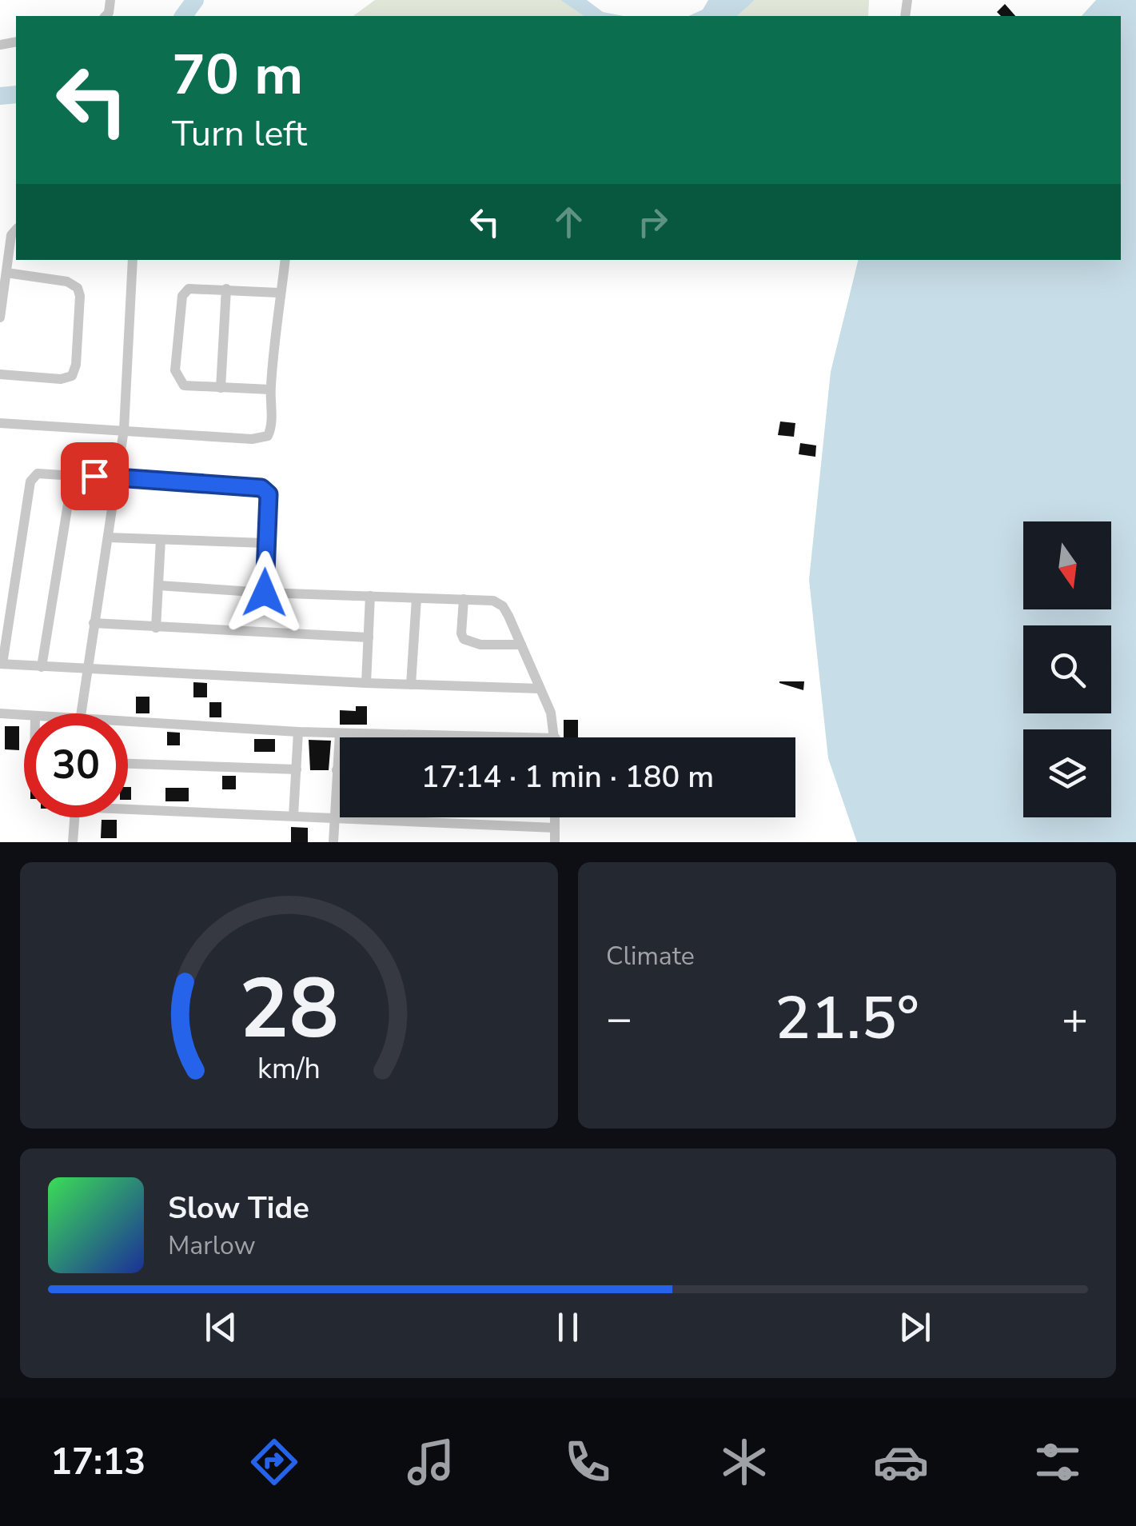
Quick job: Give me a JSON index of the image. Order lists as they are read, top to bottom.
{
  "north": "bottom",
  "page": {
    "turn": ["70 m", "Turn left"],
    "limit": "30",
    "trip": "17:14 · 1 min · 180 m",
    "tile": "Climate",
    "heat": ["−", "21.5°", "+"],
    "song": ["Slow Tide", "Marlow"],
    "tabs": "17:13",
    "gauge": ["28", "km/h"]
  }
}
